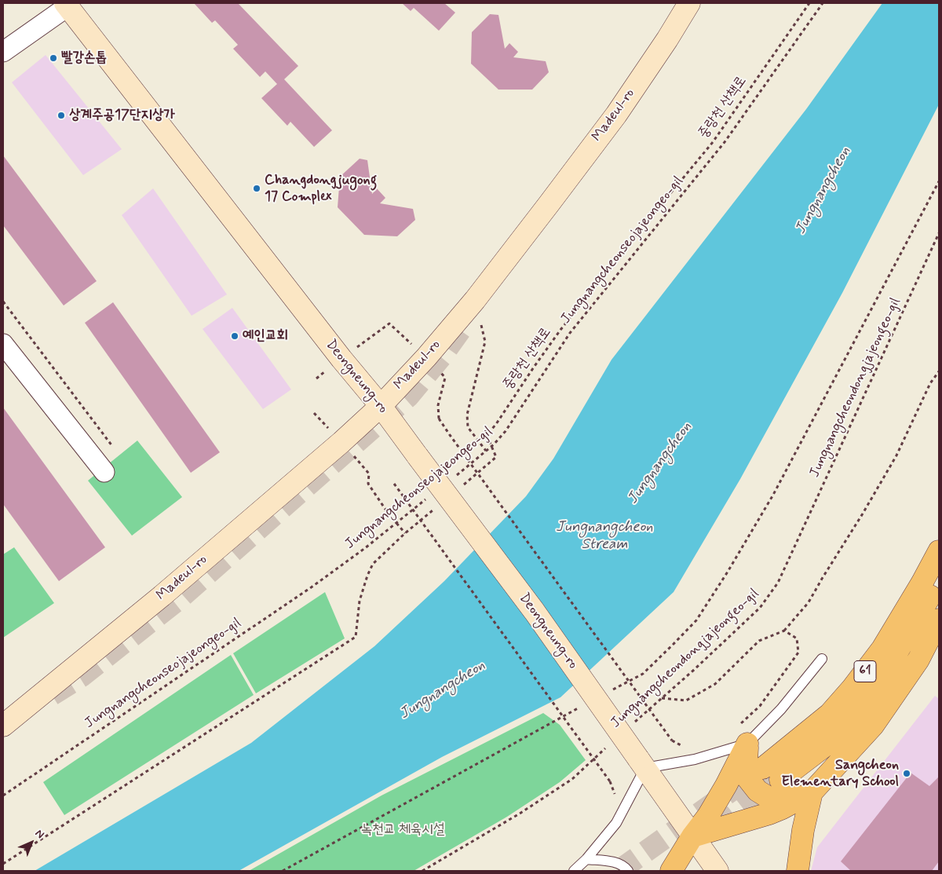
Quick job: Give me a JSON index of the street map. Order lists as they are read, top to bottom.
{
  "streets": {
    "highway": ["61"],
    "main road": ["Madeul-ro", "Deongneung-ro"],
    "path": ["중랑천 산책로", "Jungnangcheonseojajeongeo-gil", "Jungnangcheondongjajeongeo-gil"]
  },
  "crossings": [
    ["중랑천 산책로", "Jungnangcheonseojajeongeo-gil"],
    ["Madeul-ro", "Deongneung-ro"]
  ],
  "water": ["Jungnangcheon", "Jungnangcheon Stream"],
  "parks": ["녹천교 체육시설"],
  "places": [
    "빨강손톱",
    "상계주공17단지상가",
    "Changdongjugong 17 Complex",
    "예인교회",
    "Sangcheon Elementary School"
  ],
  "north": "top right"
}
